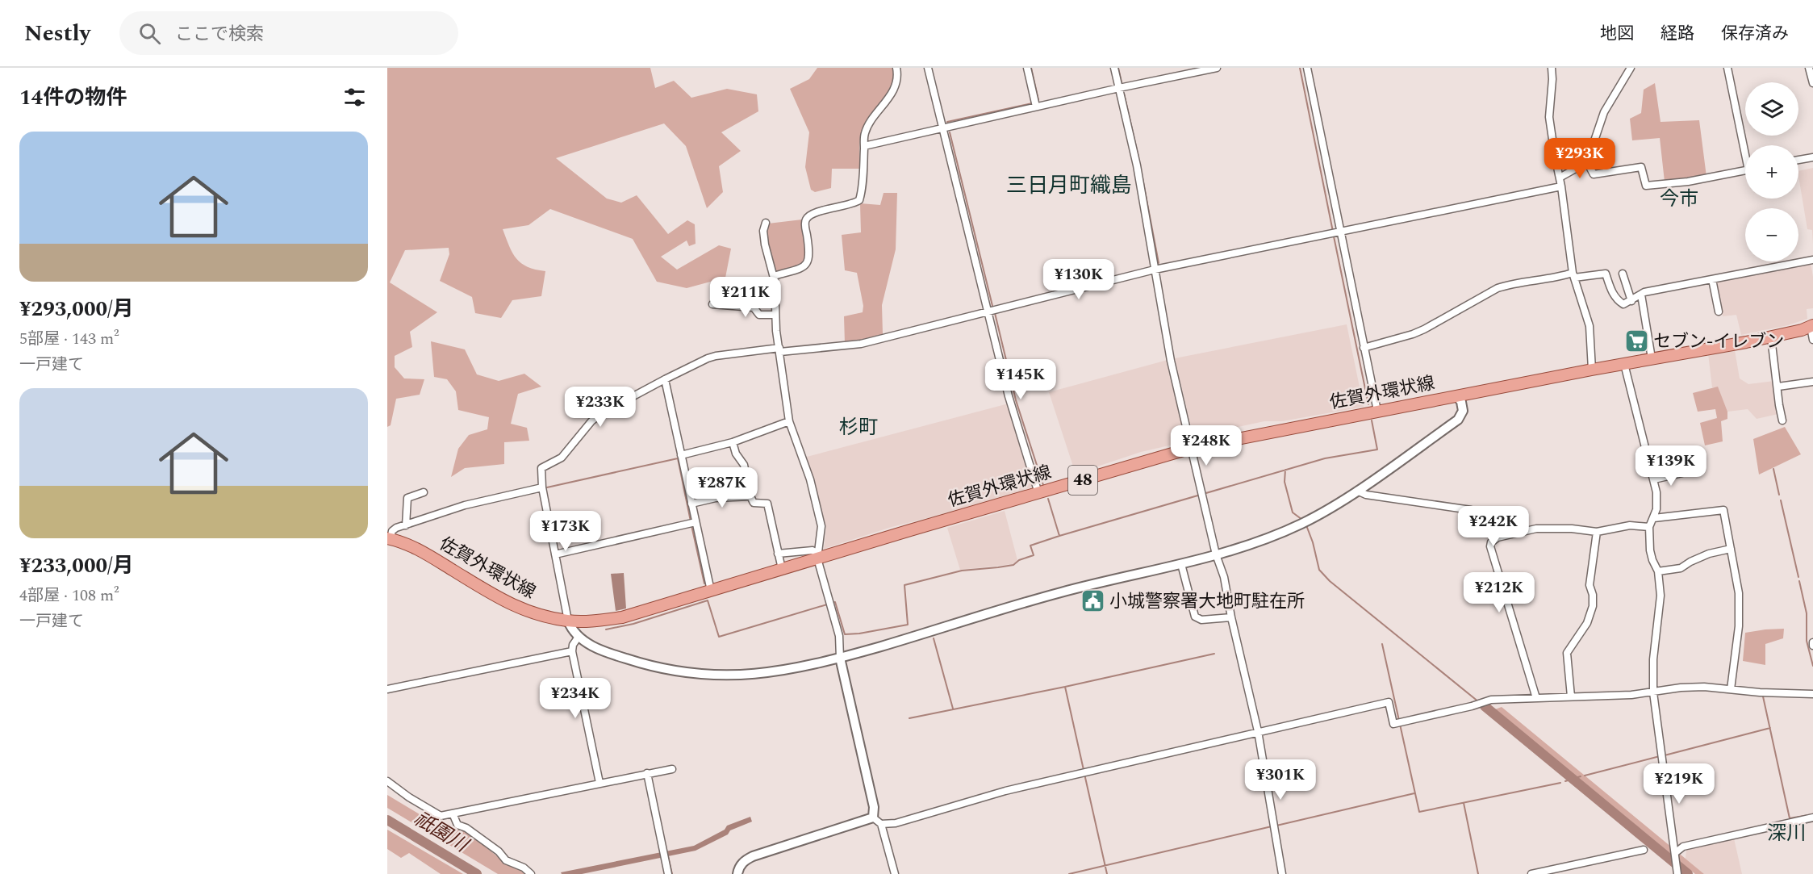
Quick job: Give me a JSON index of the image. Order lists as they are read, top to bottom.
{
  "streets": {
    "main road": ["佐賀外環状線", "48"]
  },
  "districts": [
    "三日月町織島",
    "今市",
    "杉町",
    "深川"
  ],
  "water": ["祇園川"],
  "places": {
    "supermarket": ["セブン-イレブン"],
    "public building": ["小城警察署大地町駐在所"]
  },
  "page": {
    "header": "Nestly",
    "search": "ここで検索",
    "nav": ["地図", "経路", "保存済み"],
    "heading": "14件の物件",
    "map_buttons": ["+", "−"],
    "list": [
      {
        "name": "¥293,000/月",
        "note": "5部屋 · 143 m² · 一戸建て"
      },
      {
        "name": "¥233,000/月",
        "note": "4部屋 · 108 m² · 一戸建て"
      }
    ],
    "price": [
      "¥293K",
      "¥130K",
      "¥211K",
      "¥145K",
      "¥233K",
      "¥248K",
      "¥139K",
      "¥287K",
      "¥242K",
      "¥173K",
      "¥212K",
      "¥234K",
      "¥301K",
      "¥219K"
    ]
  }
}
